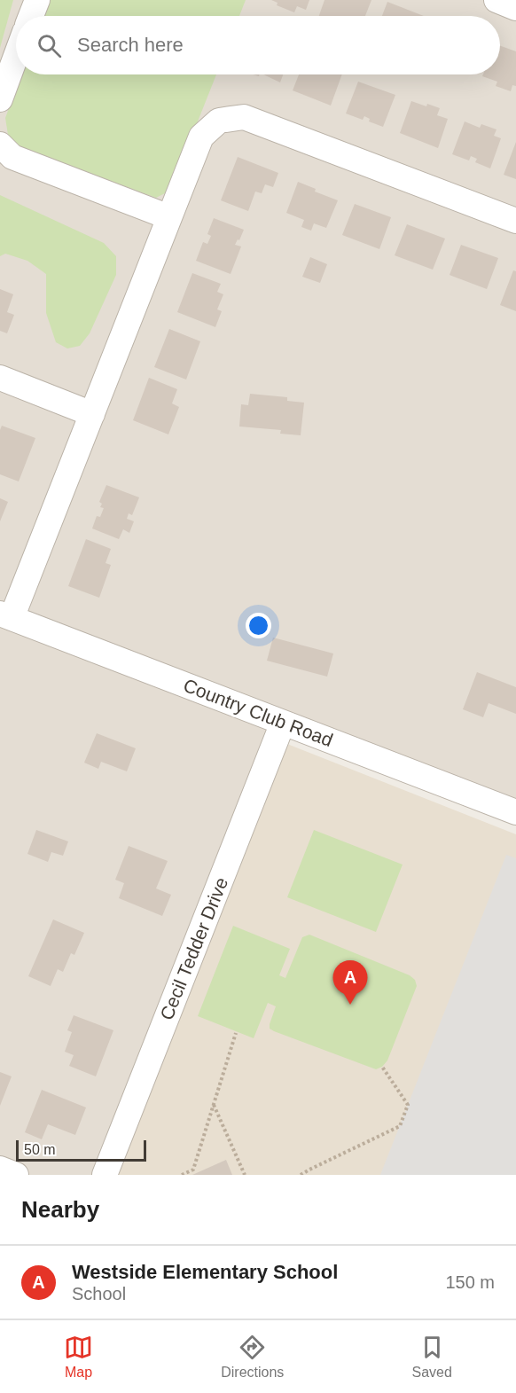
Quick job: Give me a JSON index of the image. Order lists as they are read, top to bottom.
{
  "streets": {
    "street": ["Country Club Road", "Cecil Tedder Drive"]
  },
  "crossings": [
    ["Country Club Road", "Cecil Tedder Drive"]
  ],
  "scale_bar": "50 m",
  "page": {
    "search": "Search here",
    "pins": "A",
    "scale": "50 m",
    "heading": "Nearby",
    "list": [
      {
        "mark": "A",
        "name": "Westside Elementary School",
        "note": "School",
        "value": "150 m"
      }
    ],
    "nav": ["Map", "Directions", "Saved"]
  }
}
